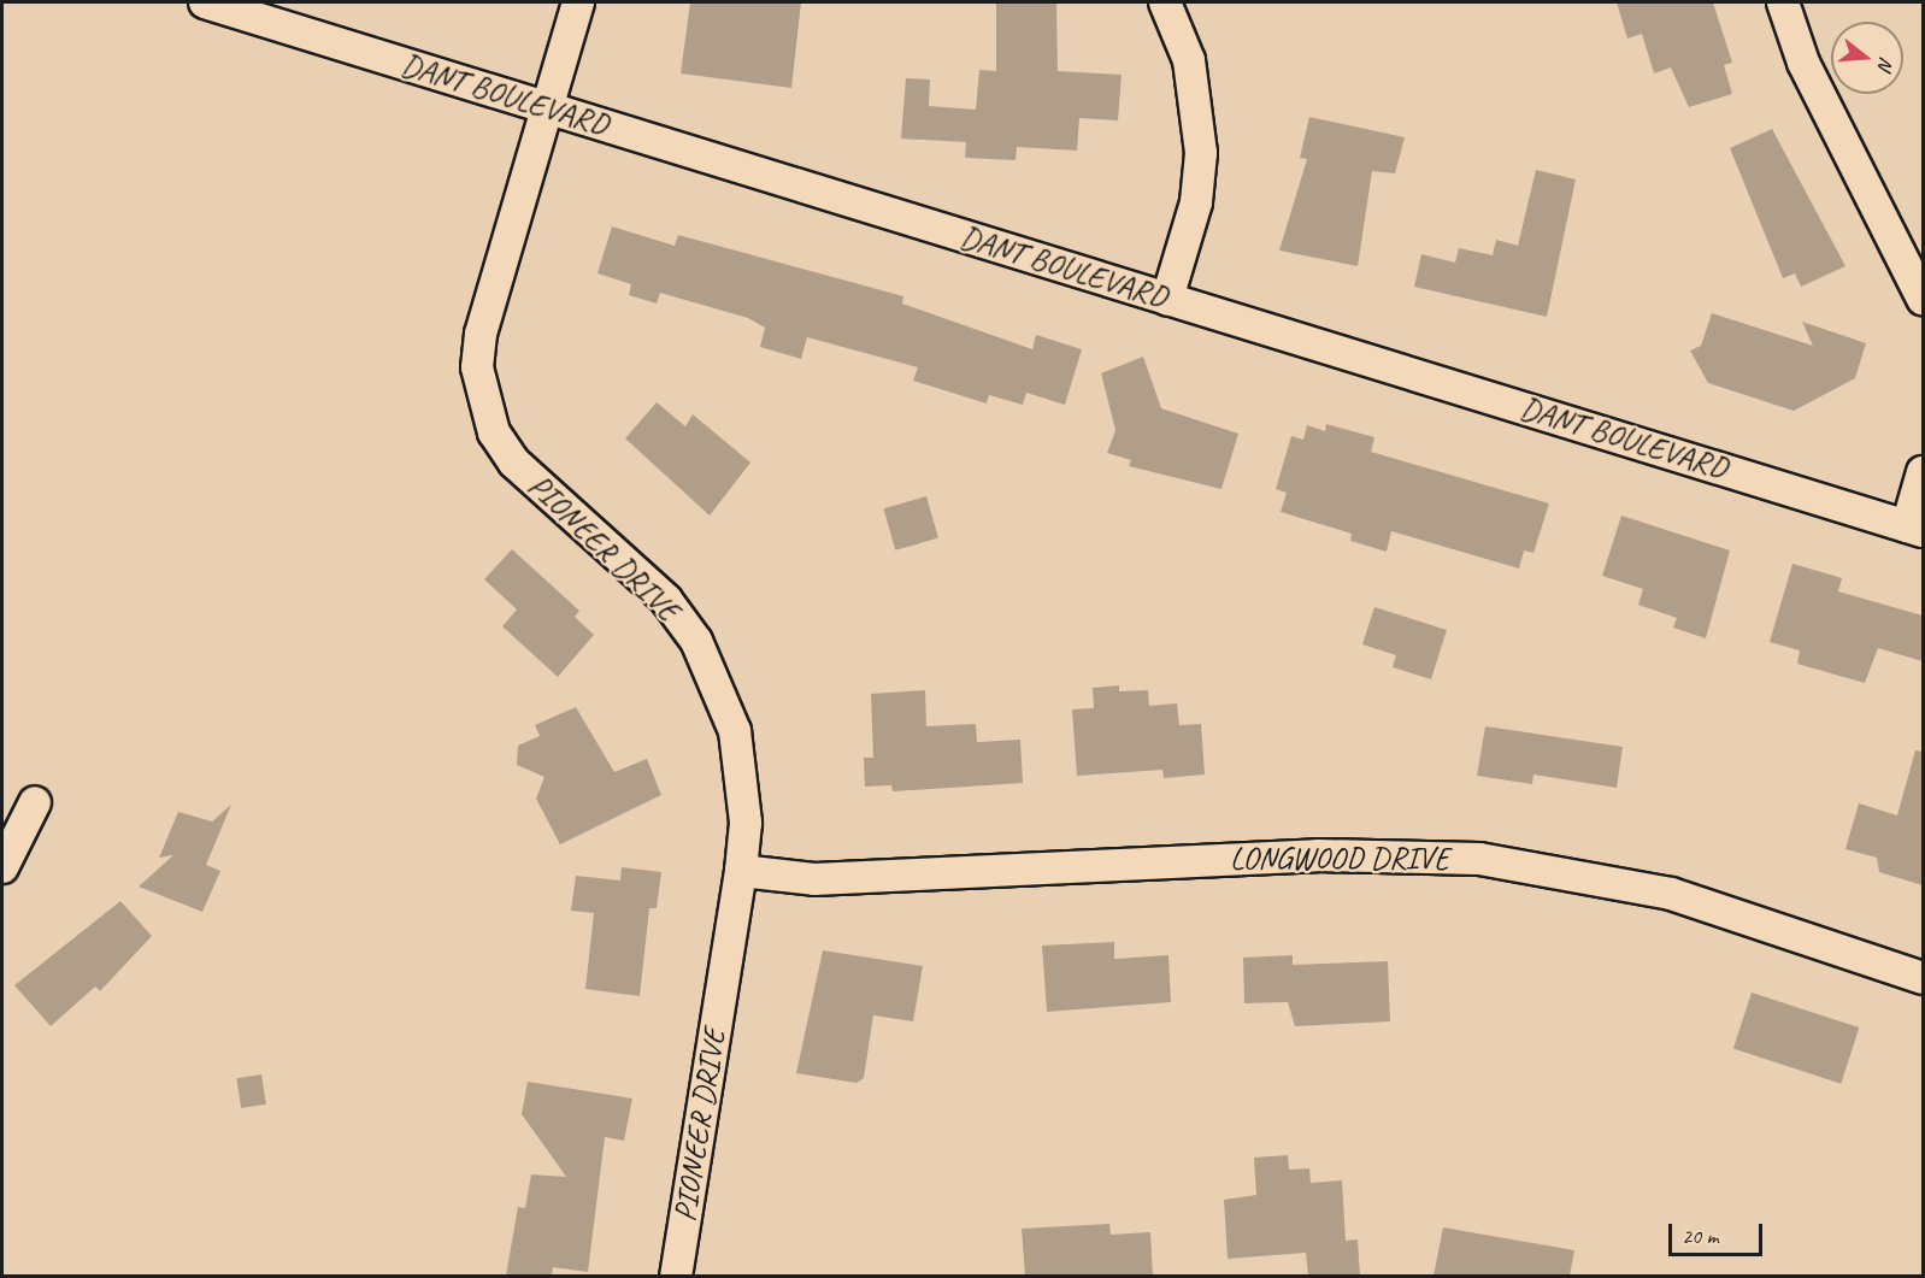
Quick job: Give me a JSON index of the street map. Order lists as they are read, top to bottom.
{
  "streets": {
    "street": ["DANT BOULEVARD", "PIONEER DRIVE", "LONGWOOD DRIVE"]
  },
  "crossings": [
    ["DANT BOULEVARD", "PIONEER DRIVE"],
    ["PIONEER DRIVE", "LONGWOOD DRIVE"]
  ],
  "scale_bar": "20 m",
  "north": "right"
}
